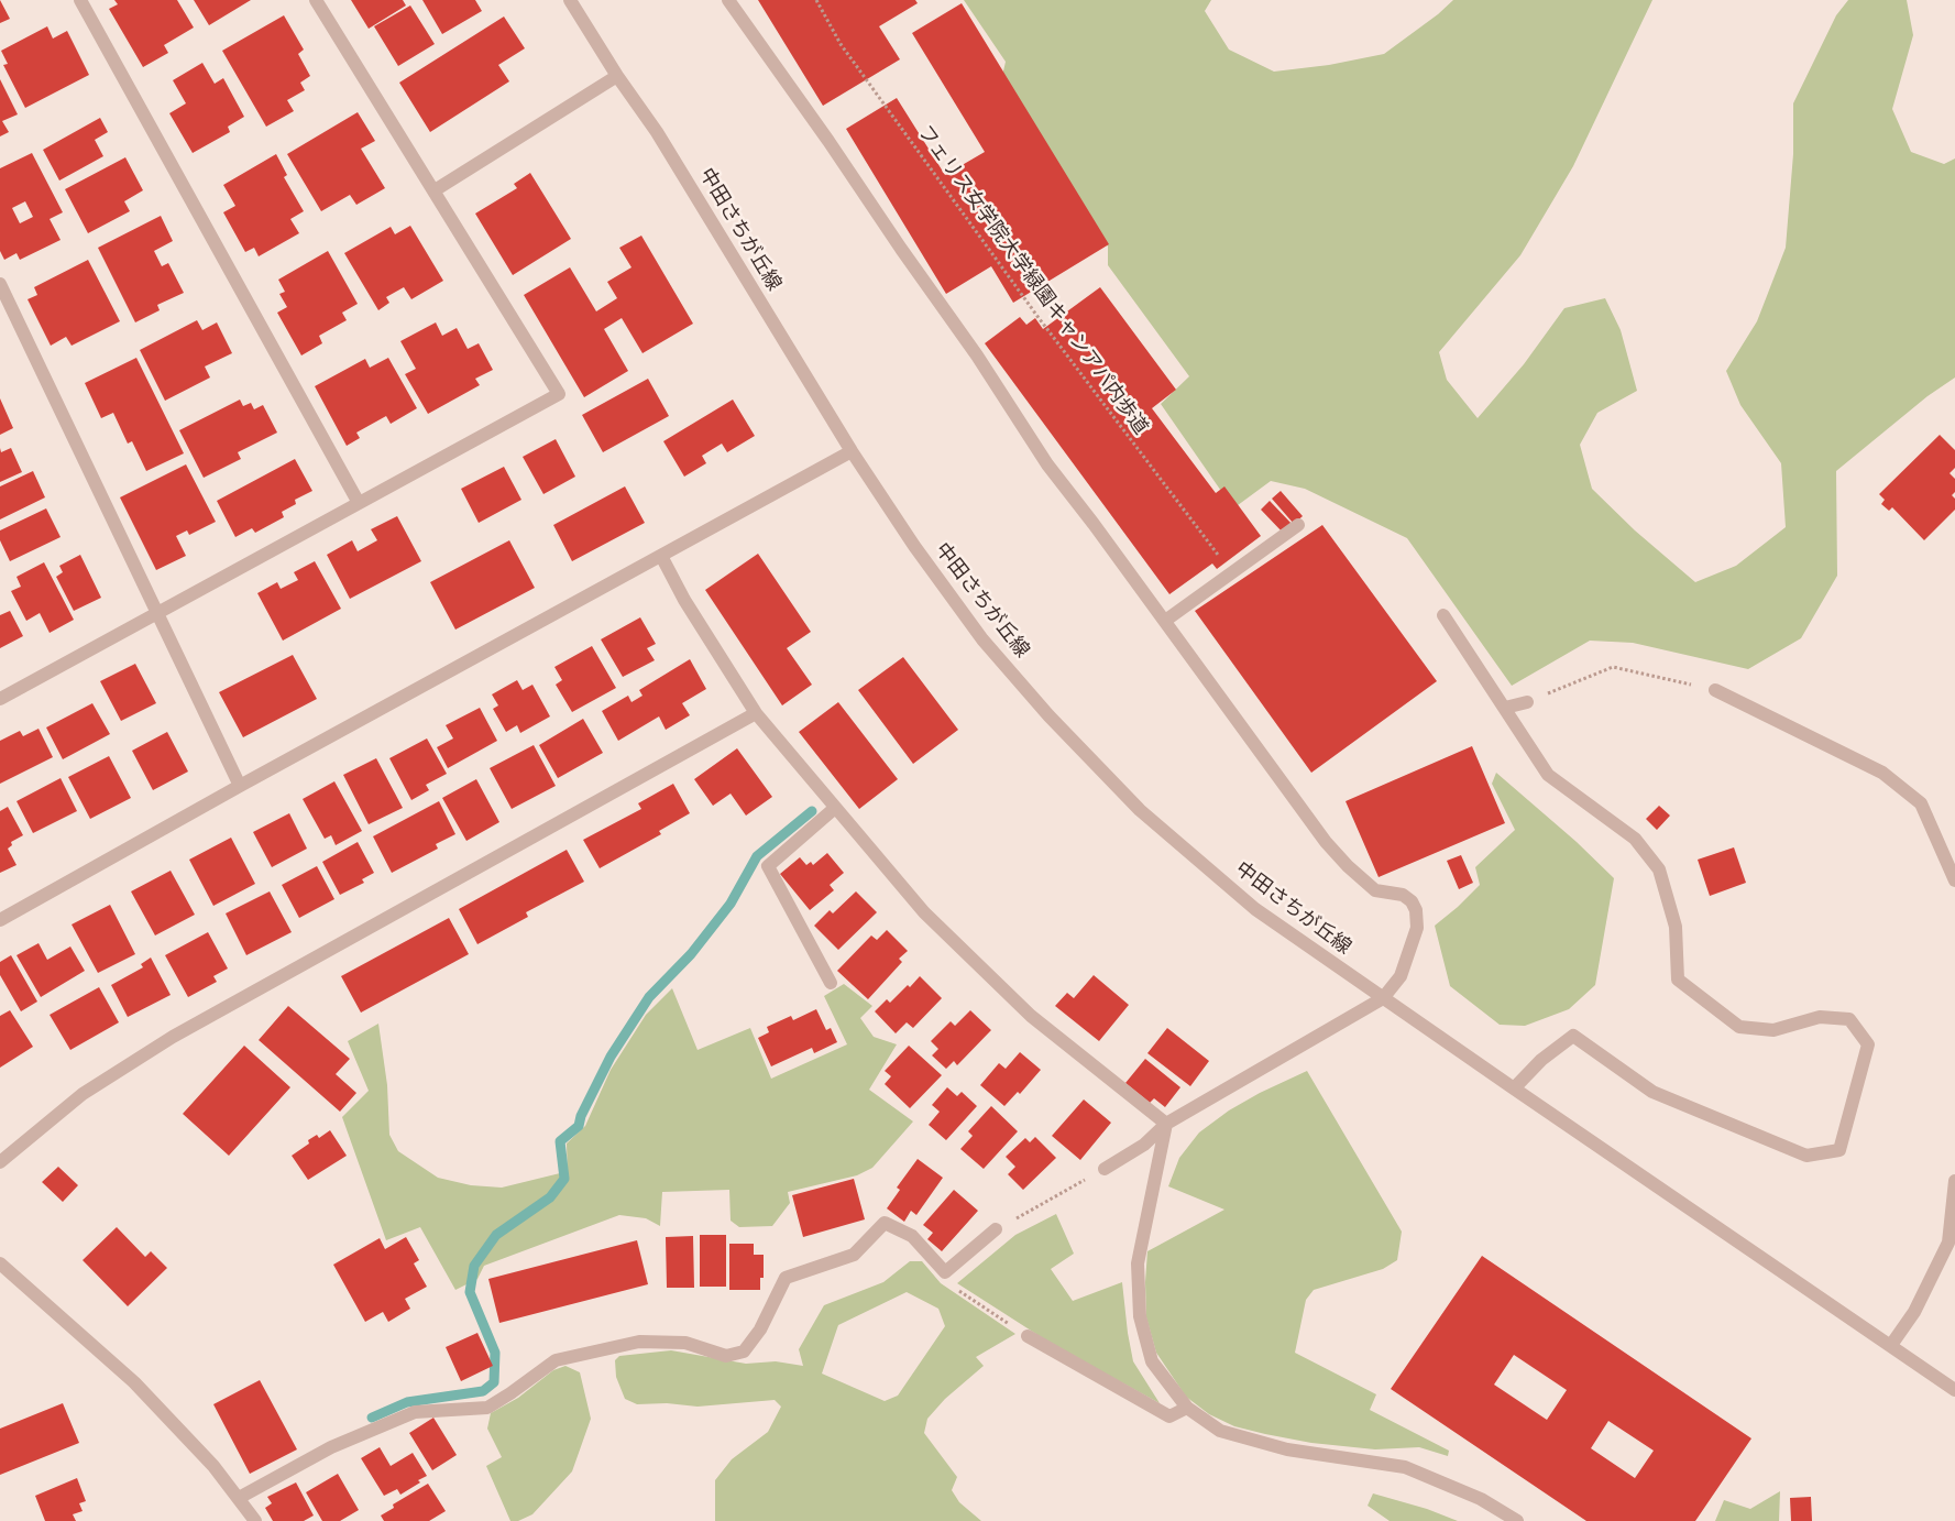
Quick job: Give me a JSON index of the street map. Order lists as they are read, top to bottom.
{
  "streets": {
    "street": ["中田さちが丘線"],
    "path": ["フェリス女学院大学緑園キャンアパ内歩道"]
  }
}
